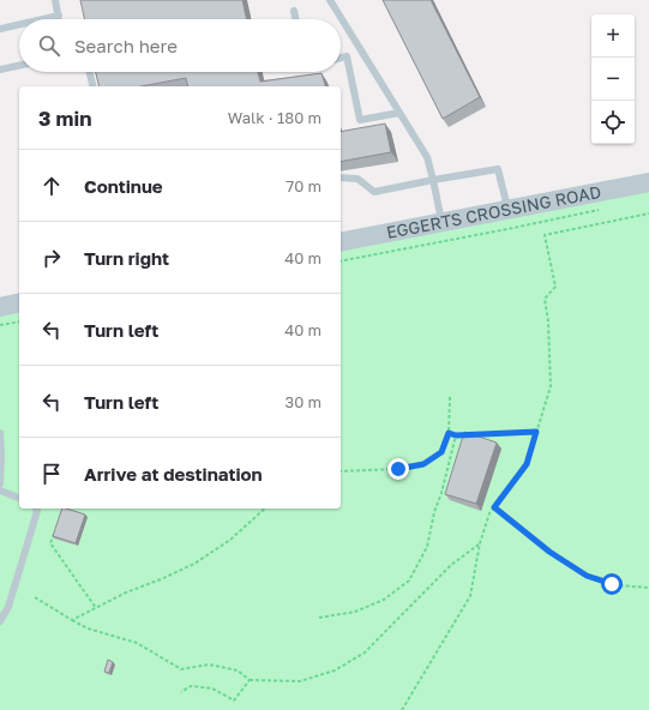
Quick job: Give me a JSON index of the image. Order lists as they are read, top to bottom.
{
  "streets": {
    "street": ["EGGERTS CROSSING ROAD"]
  },
  "page": {
    "map_buttons": ["+", "−"],
    "search": "Search here",
    "heading": ["3 min", "Walk · 180 m"],
    "list": [
      ["Continue", "70 m"],
      ["Turn right", "40 m"],
      ["Turn left", "40 m"],
      ["Turn left", "30 m"],
      "Arrive at destination"
    ]
  }
}
